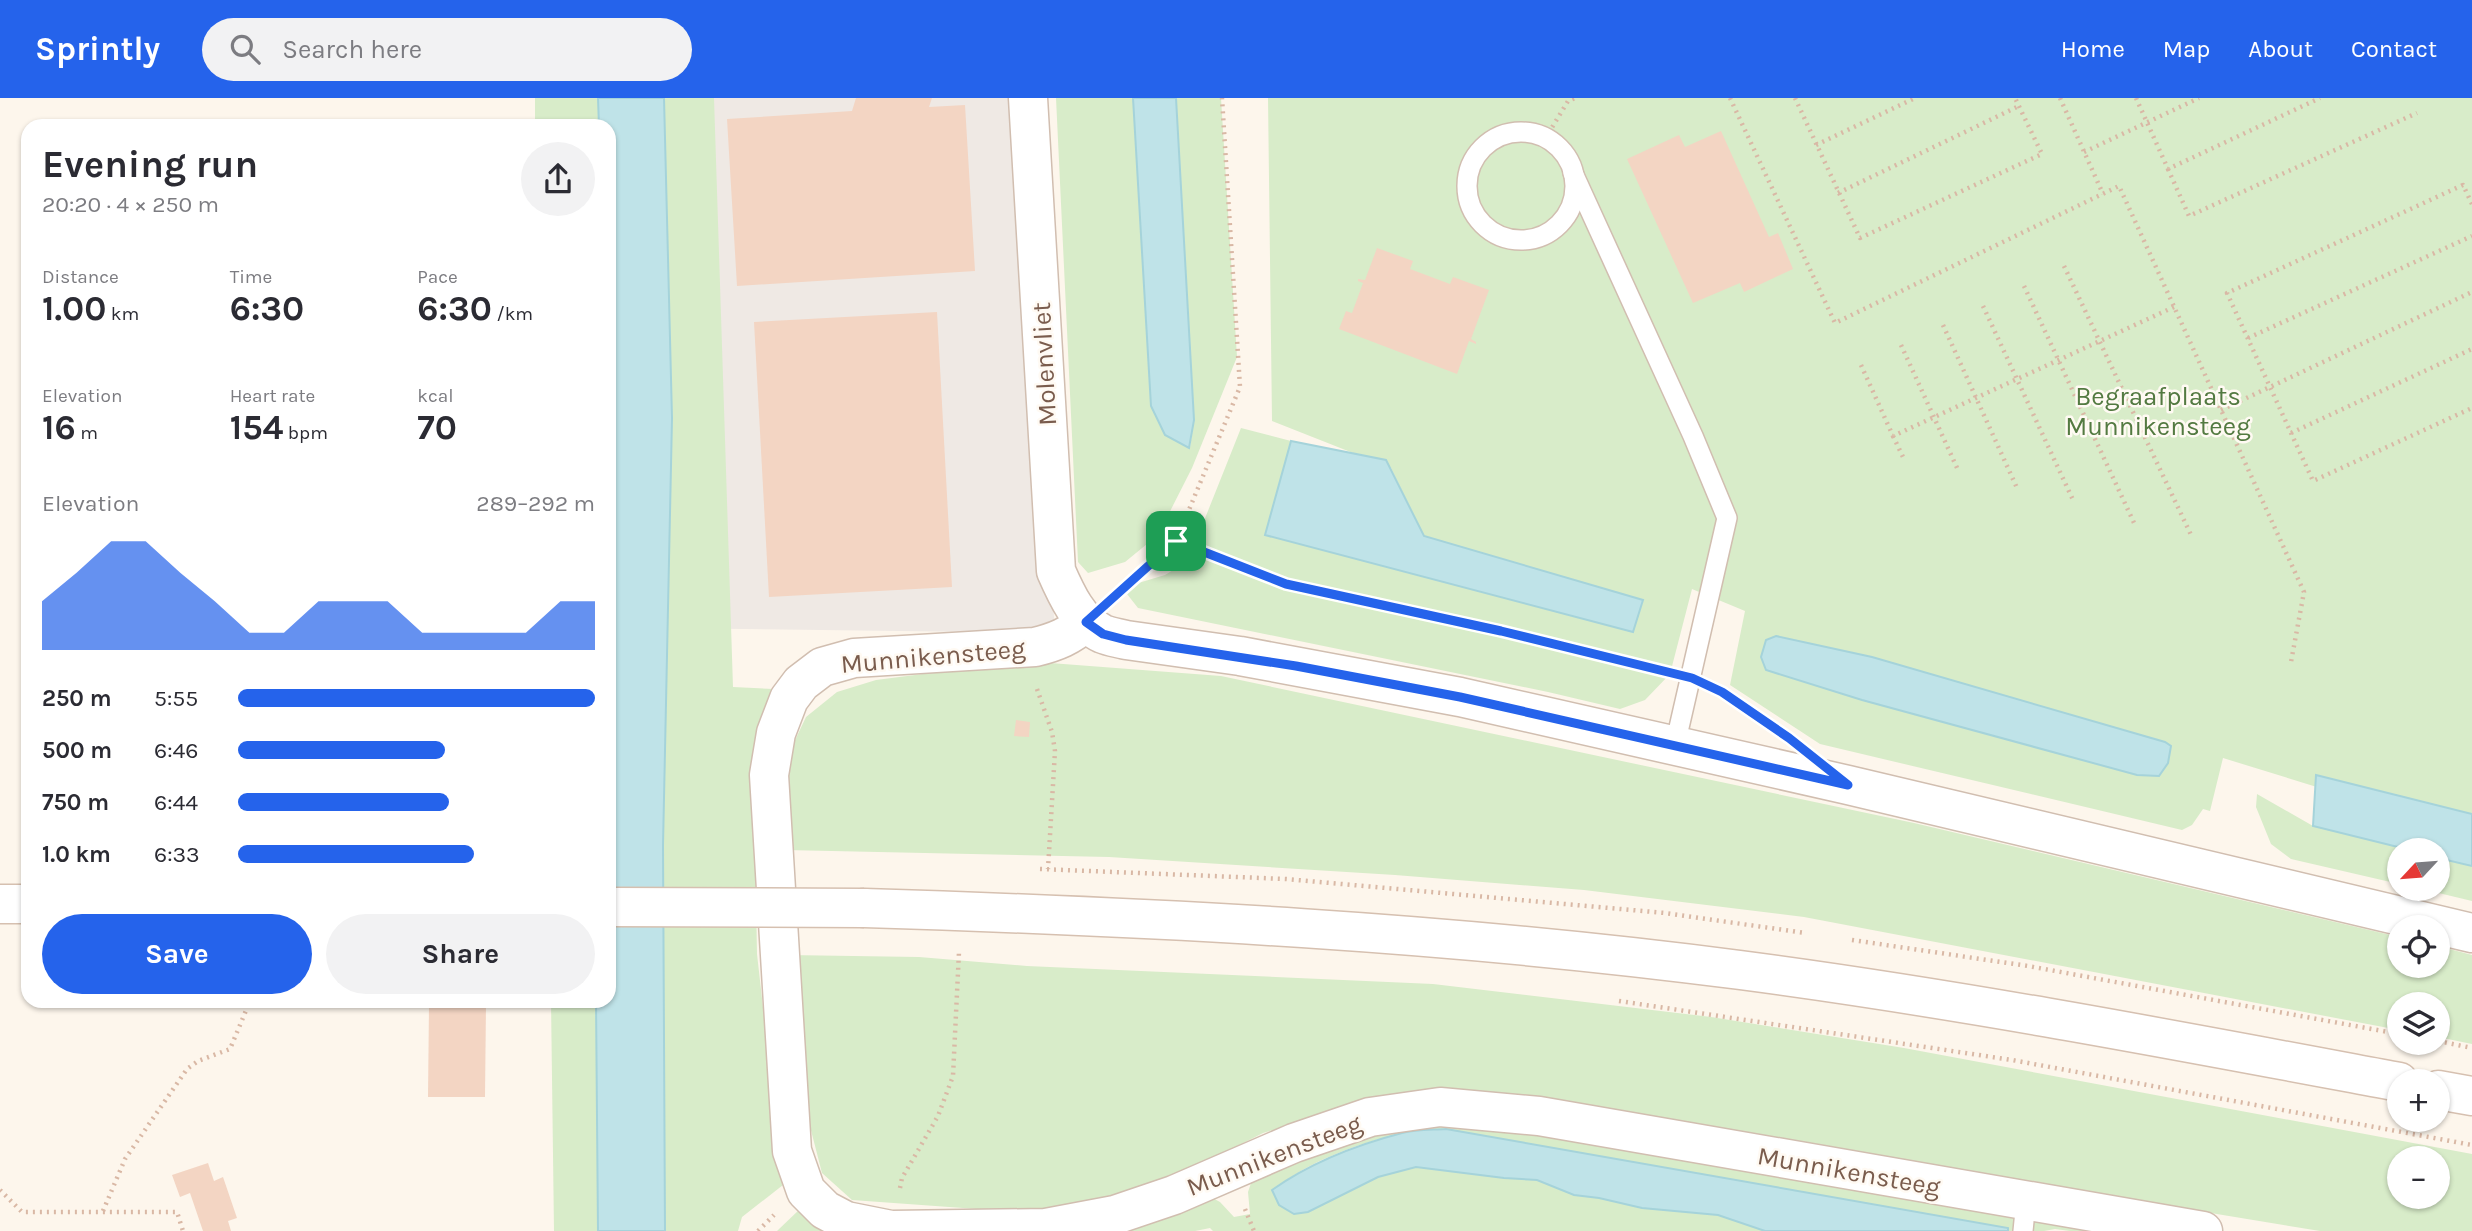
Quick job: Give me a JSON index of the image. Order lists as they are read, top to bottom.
{
  "streets": {
    "street": ["Molenvliet", "Munnikensteeg"]
  },
  "crossings": [
    ["Molenvliet", "Munnikensteeg"]
  ],
  "parks": ["Begraafplaats Munnikensteeg"],
  "north": "bottom left",
  "page": {
    "header": "Sprintly",
    "search": "Search here",
    "nav": [
      "Home",
      "Map",
      "About",
      "Contact"
    ],
    "heading": ["Evening run", "20:20 · 4 × 250 m"],
    "stats": [
      ["Distance", "1.00 km"],
      ["Time", "6:30"],
      ["Pace", "6:30 /km"],
      ["Elevation", "16 m"],
      ["Heart rate", "154 bpm"],
      ["kcal", "70"]
    ],
    "chart": ["Elevation", "289–292 m"],
    "list": [
      {
        "name": "250 m",
        "note": "5:55"
      },
      {
        "name": "500 m",
        "note": "6:46"
      },
      {
        "name": "750 m",
        "note": "6:44"
      },
      {
        "name": "1.0 km",
        "note": "6:33"
      }
    ],
    "map_buttons": ["+", "−"],
    "buttons": ["Save", "Share"]
  }
}
